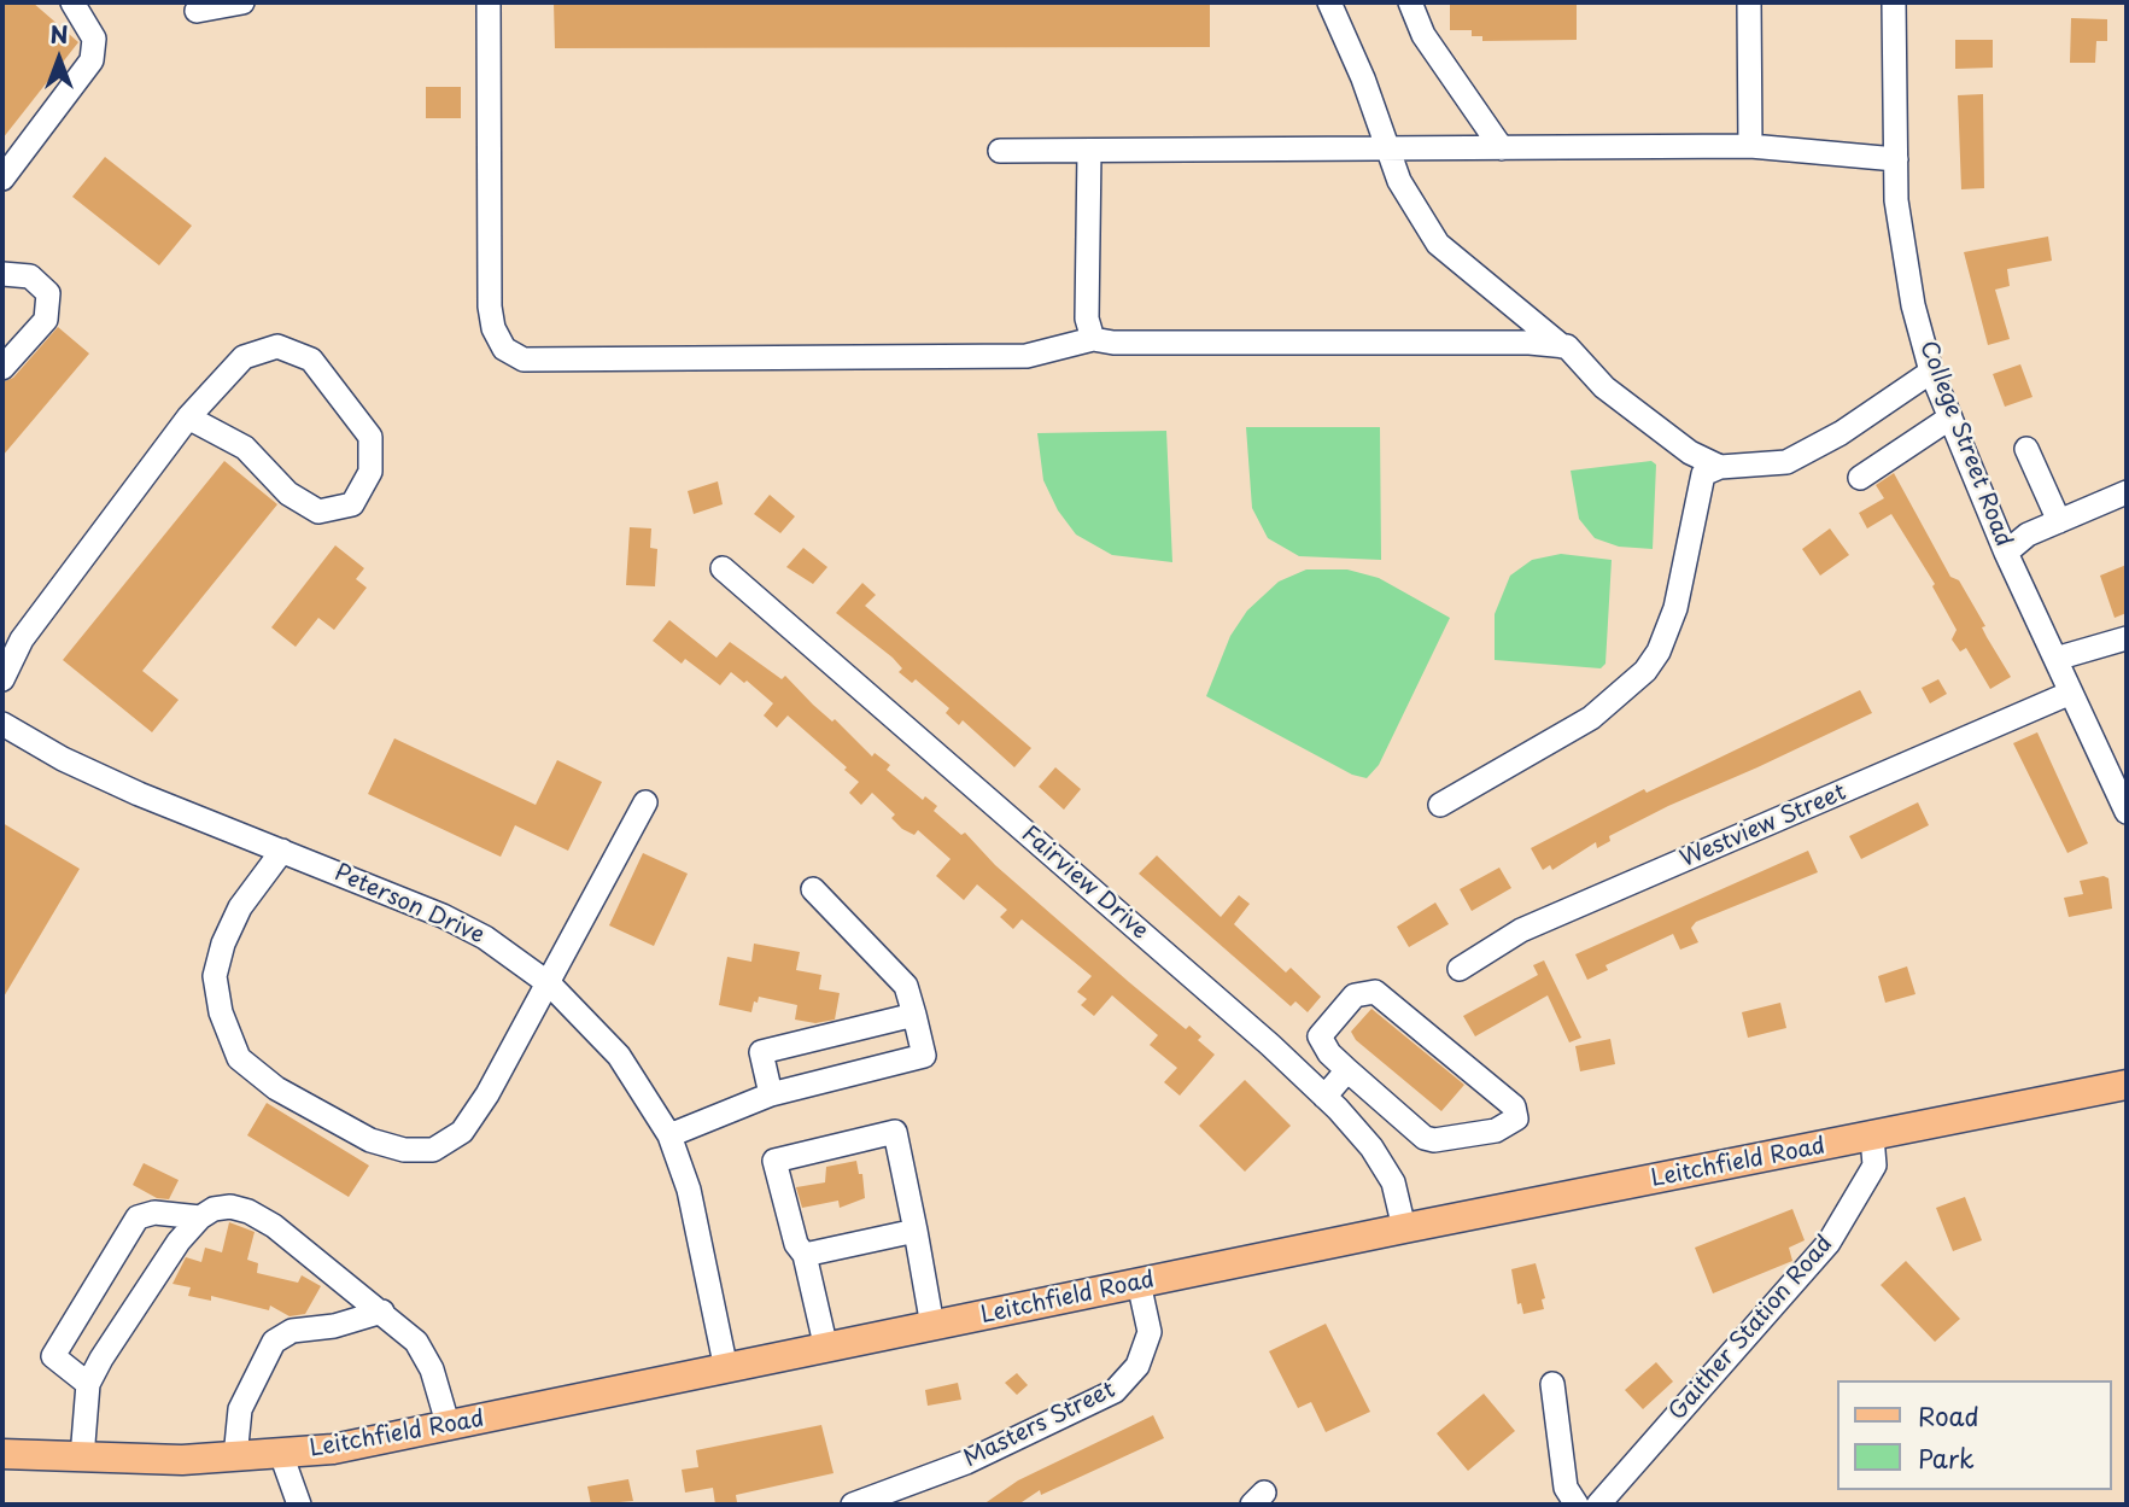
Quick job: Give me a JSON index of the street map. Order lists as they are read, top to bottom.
{
  "streets": {
    "main road": ["Leitchfield Road"],
    "street": [
      "College Street Road",
      "Westview Street",
      "Fairview Drive",
      "Peterson Drive",
      "Gaither Station Road",
      "Masters Street"
    ]
  },
  "crossings": [
    ["College Street Road", "Westview Street"],
    ["Fairview Drive", "Leitchfield Road"],
    ["Peterson Drive", "Leitchfield Road"],
    ["Leitchfield Road", "Gaither Station Road"],
    ["Leitchfield Road", "Masters Street"]
  ],
  "legend": ["Road", "Park"],
  "north": "top"
}
